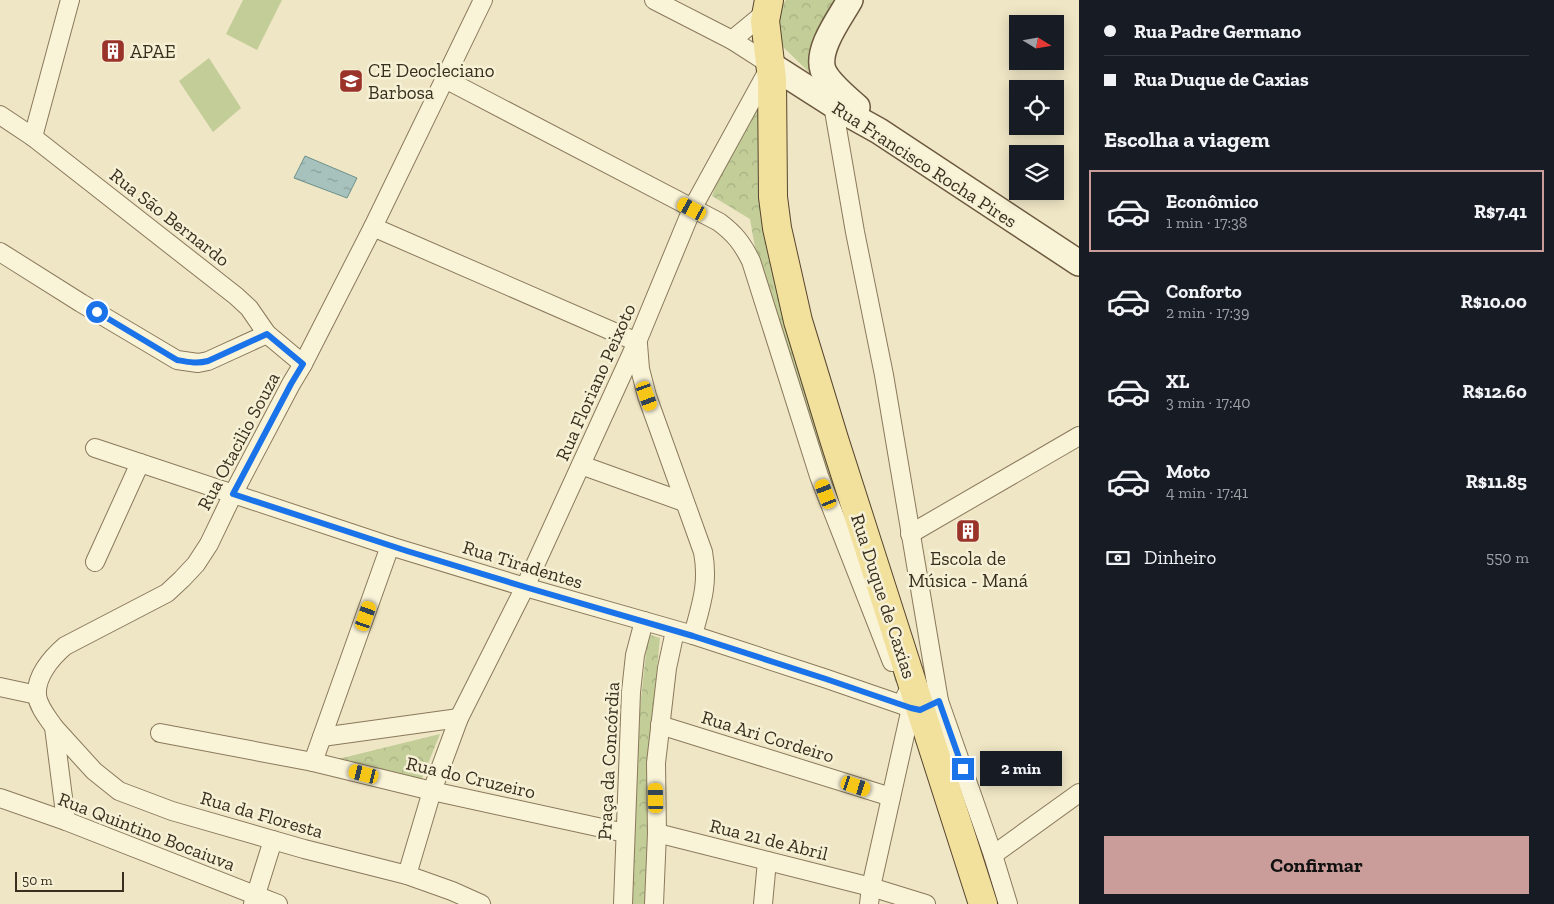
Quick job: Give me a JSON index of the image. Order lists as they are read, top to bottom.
{
  "streets": {
    "main road": ["Rua Duque de Caxias"],
    "street": [
      "Rua Francisco Rocha Pires",
      "Rua São Bernardo",
      "Rua Floriano Peixoto",
      "Rua Otacilio Souza",
      "Rua Tiradentes",
      "Rua Ari Cordeiro",
      "Praça da Concórdia",
      "Rua do Cruzeiro",
      "Rua da Floresta",
      "Rua Quintino Bocaiuva",
      "Rua 21 de Abril"
    ]
  },
  "crossings": [
    ["Rua Francisco Rocha Pires", "Rua Floriano Peixoto"],
    ["Rua Francisco Rocha Pires", "Rua Duque de Caxias"],
    ["Rua São Bernardo", "Rua Otacilio Souza"],
    ["Rua Floriano Peixoto", "Rua Tiradentes"],
    ["Rua Floriano Peixoto", "Rua Duque de Caxias"],
    ["Rua Floriano Peixoto", "Rua do Cruzeiro"],
    ["Rua Floriano Peixoto", "Rua da Floresta"],
    ["Rua Otacilio Souza", "Rua Tiradentes"],
    ["Rua Otacilio Souza", "Rua Duque de Caxias"],
    ["Rua Tiradentes", "Rua Duque de Caxias"],
    ["Rua Tiradentes", "Praça da Concórdia"],
    ["Praça da Concórdia", "Rua do Cruzeiro"]
  ],
  "places": {
    "building": ["APAE", "Escola de Música - Maná"],
    "school or university": ["CE Deocleciano Barbosa"]
  },
  "scale_bar": "50 m",
  "north": "right",
  "page": {
    "banner": ["Rua Padre Germano", "Rua Duque de Caxias"],
    "heading": "Escolha a viagem",
    "list": [
      {
        "name": "Econômico",
        "note": "1 min · 17:38",
        "value": "R$7.41"
      },
      {
        "name": "Conforto",
        "note": "2 min · 17:39",
        "value": "R$10.00"
      },
      {
        "name": "XL",
        "note": "3 min · 17:40",
        "value": "R$12.60"
      },
      {
        "name": "Moto",
        "note": "4 min · 17:41",
        "value": "R$11.85"
      }
    ],
    "pay": ["Dinheiro", "550 m"],
    "bubble": "2 min",
    "buttons": "Confirmar",
    "scale": "50 m"
  }
}
